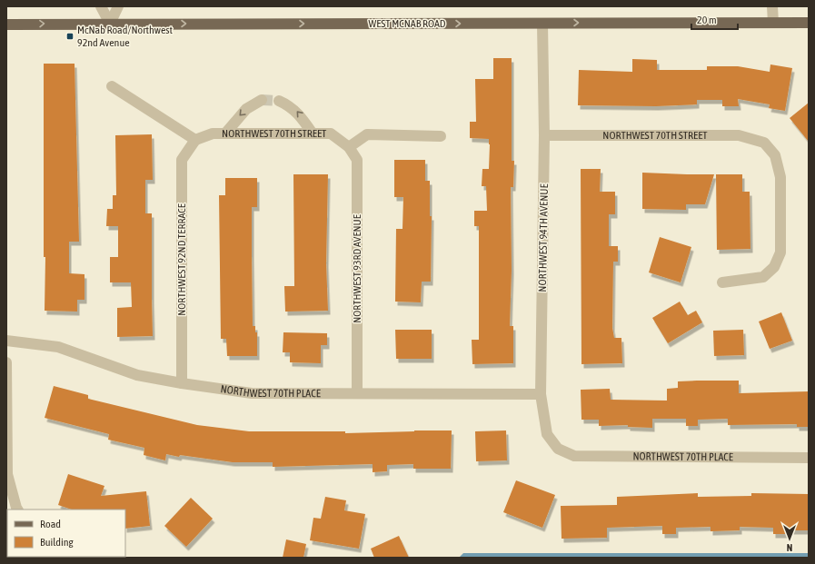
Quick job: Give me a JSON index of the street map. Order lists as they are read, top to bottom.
{
  "streets": {
    "main road": ["WEST MCNAB ROAD"],
    "street": [
      "NORTHWEST 70TH STREET",
      "NORTHWEST 94TH AVENUE",
      "NORTHWEST 92ND TERRACE",
      "NORTHWEST 93RD AVENUE",
      "NORTHWEST 70TH PLACE"
    ]
  },
  "crossings": [
    ["WEST MCNAB ROAD", "NORTHWEST 94TH AVENUE"],
    ["NORTHWEST 70TH STREET", "NORTHWEST 94TH AVENUE"],
    ["NORTHWEST 70TH STREET", "NORTHWEST 92ND TERRACE"],
    ["NORTHWEST 70TH STREET", "NORTHWEST 93RD AVENUE"],
    ["NORTHWEST 94TH AVENUE", "NORTHWEST 70TH PLACE"],
    ["NORTHWEST 92ND TERRACE", "NORTHWEST 70TH PLACE"],
    ["NORTHWEST 93RD AVENUE", "NORTHWEST 70TH PLACE"]
  ],
  "one_way": ["WEST MCNAB ROAD"],
  "places": {
    "transit": ["McNab Road/Northwest 92nd Avenue"]
  },
  "legend": ["Road", "Building"],
  "scale_bar": "20 m",
  "north": "bottom"
}
